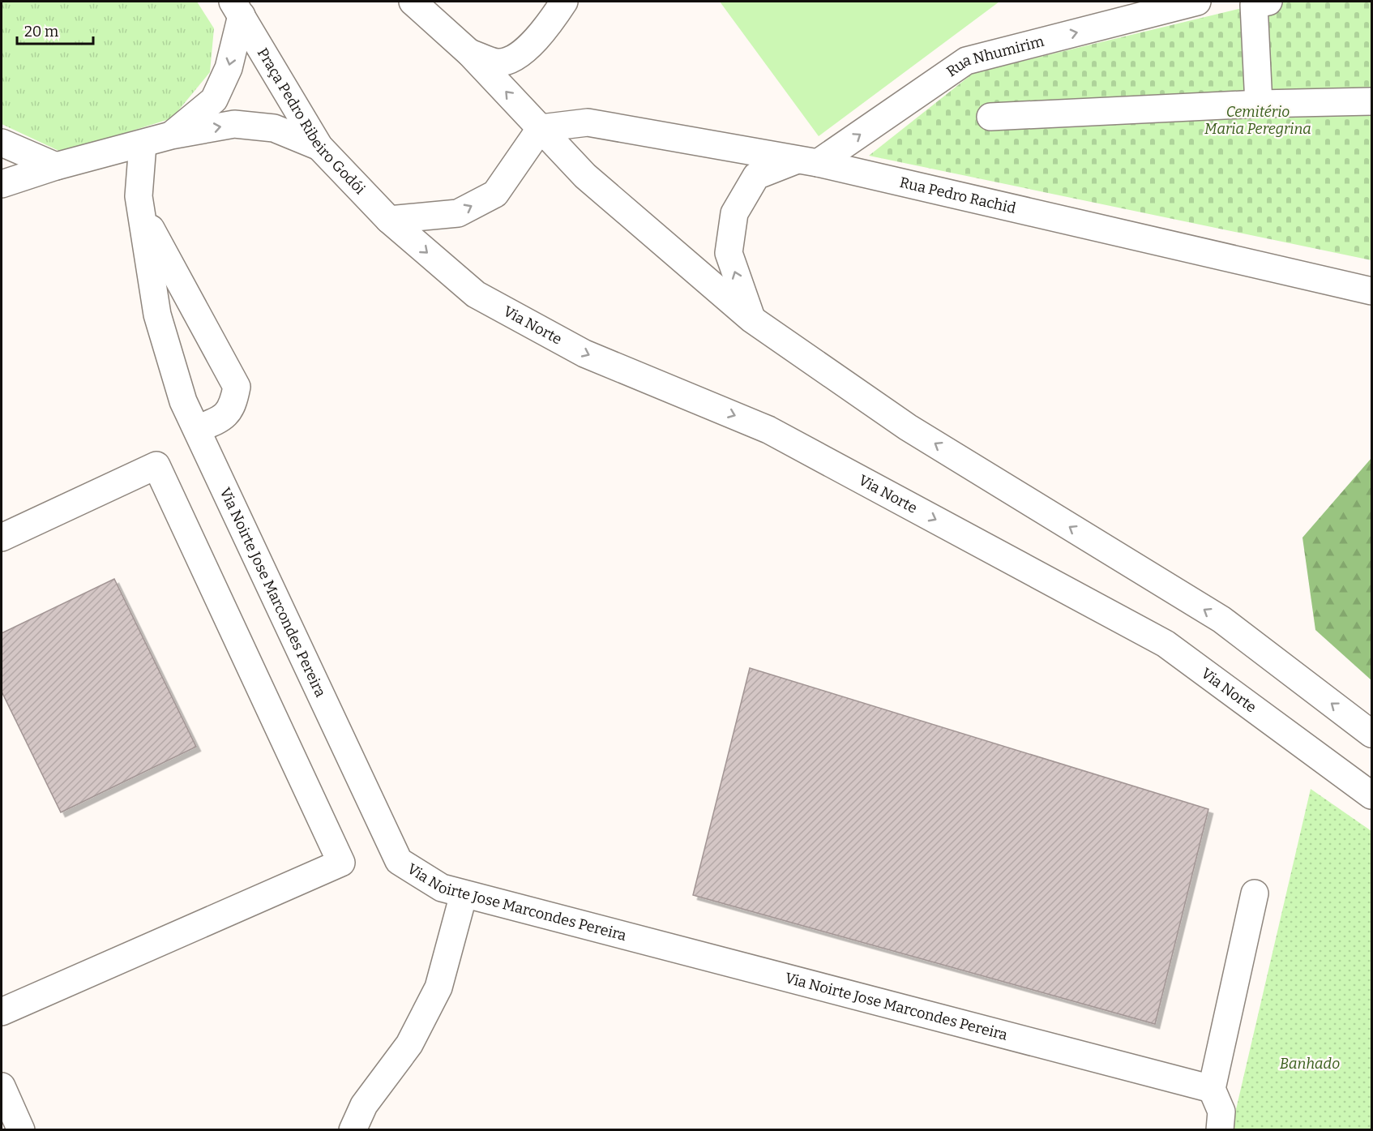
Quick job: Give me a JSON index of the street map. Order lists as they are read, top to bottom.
{
  "streets": {
    "main road": [
      "Rua Nhumirim",
      "Praça Pedro Ribeiro Godói",
      "Rua Pedro Rachid",
      "Via Norte",
      "Via Noirte Jose Marcondes Pereira"
    ]
  },
  "crossings": [
    ["Rua Nhumirim", "Rua Pedro Rachid"],
    ["Praça Pedro Ribeiro Godói", "Via Norte"]
  ],
  "one_way": ["Rua Nhumirim"],
  "parks": ["Cemitério Maria Peregrina", "Banhado"],
  "scale_bar": "20 m"
}
